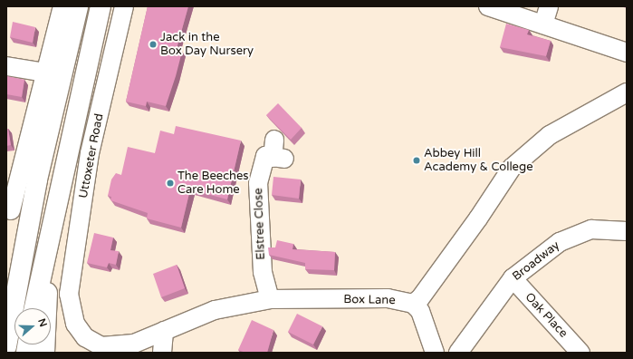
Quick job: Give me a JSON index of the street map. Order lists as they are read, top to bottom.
{
  "streets": {
    "street": [
      "Uttoxeter Road",
      "Elstree Close",
      "Broadway",
      "Box Lane",
      "Oak Place"
    ]
  },
  "crossings": [
    ["Uttoxeter Road", "Box Lane"],
    ["Elstree Close", "Box Lane"],
    ["Broadway", "Oak Place"]
  ],
  "places": ["Jack in the Box Day Nursery", "Abbey Hill Academy & College", "The Beeches Care Home"],
  "north": "right"
}
